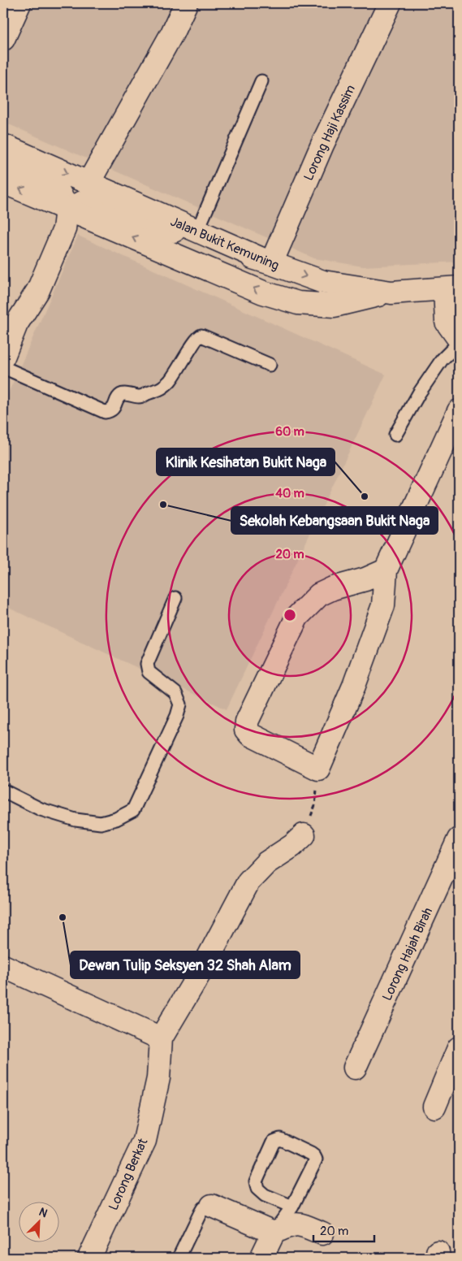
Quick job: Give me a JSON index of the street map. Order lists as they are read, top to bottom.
{
  "streets": {
    "street": [
      "Lorong Haji Kassim",
      "Jalan Bukit Kemuning",
      "Lorong Hajah Birah",
      "Lorong Berkat"
    ]
  },
  "crossings": [
    ["Lorong Haji Kassim", "Jalan Bukit Kemuning"]
  ],
  "places": ["Klinik Kesihatan Bukit Naga", "Sekolah Kebangsaan Bukit Naga", "Dewan Tulip Seksyen 32 Shah Alam"],
  "scale_bar": "20 m",
  "north": "top right",
  "rings": ["60 m", "40 m", "20 m"]
}
